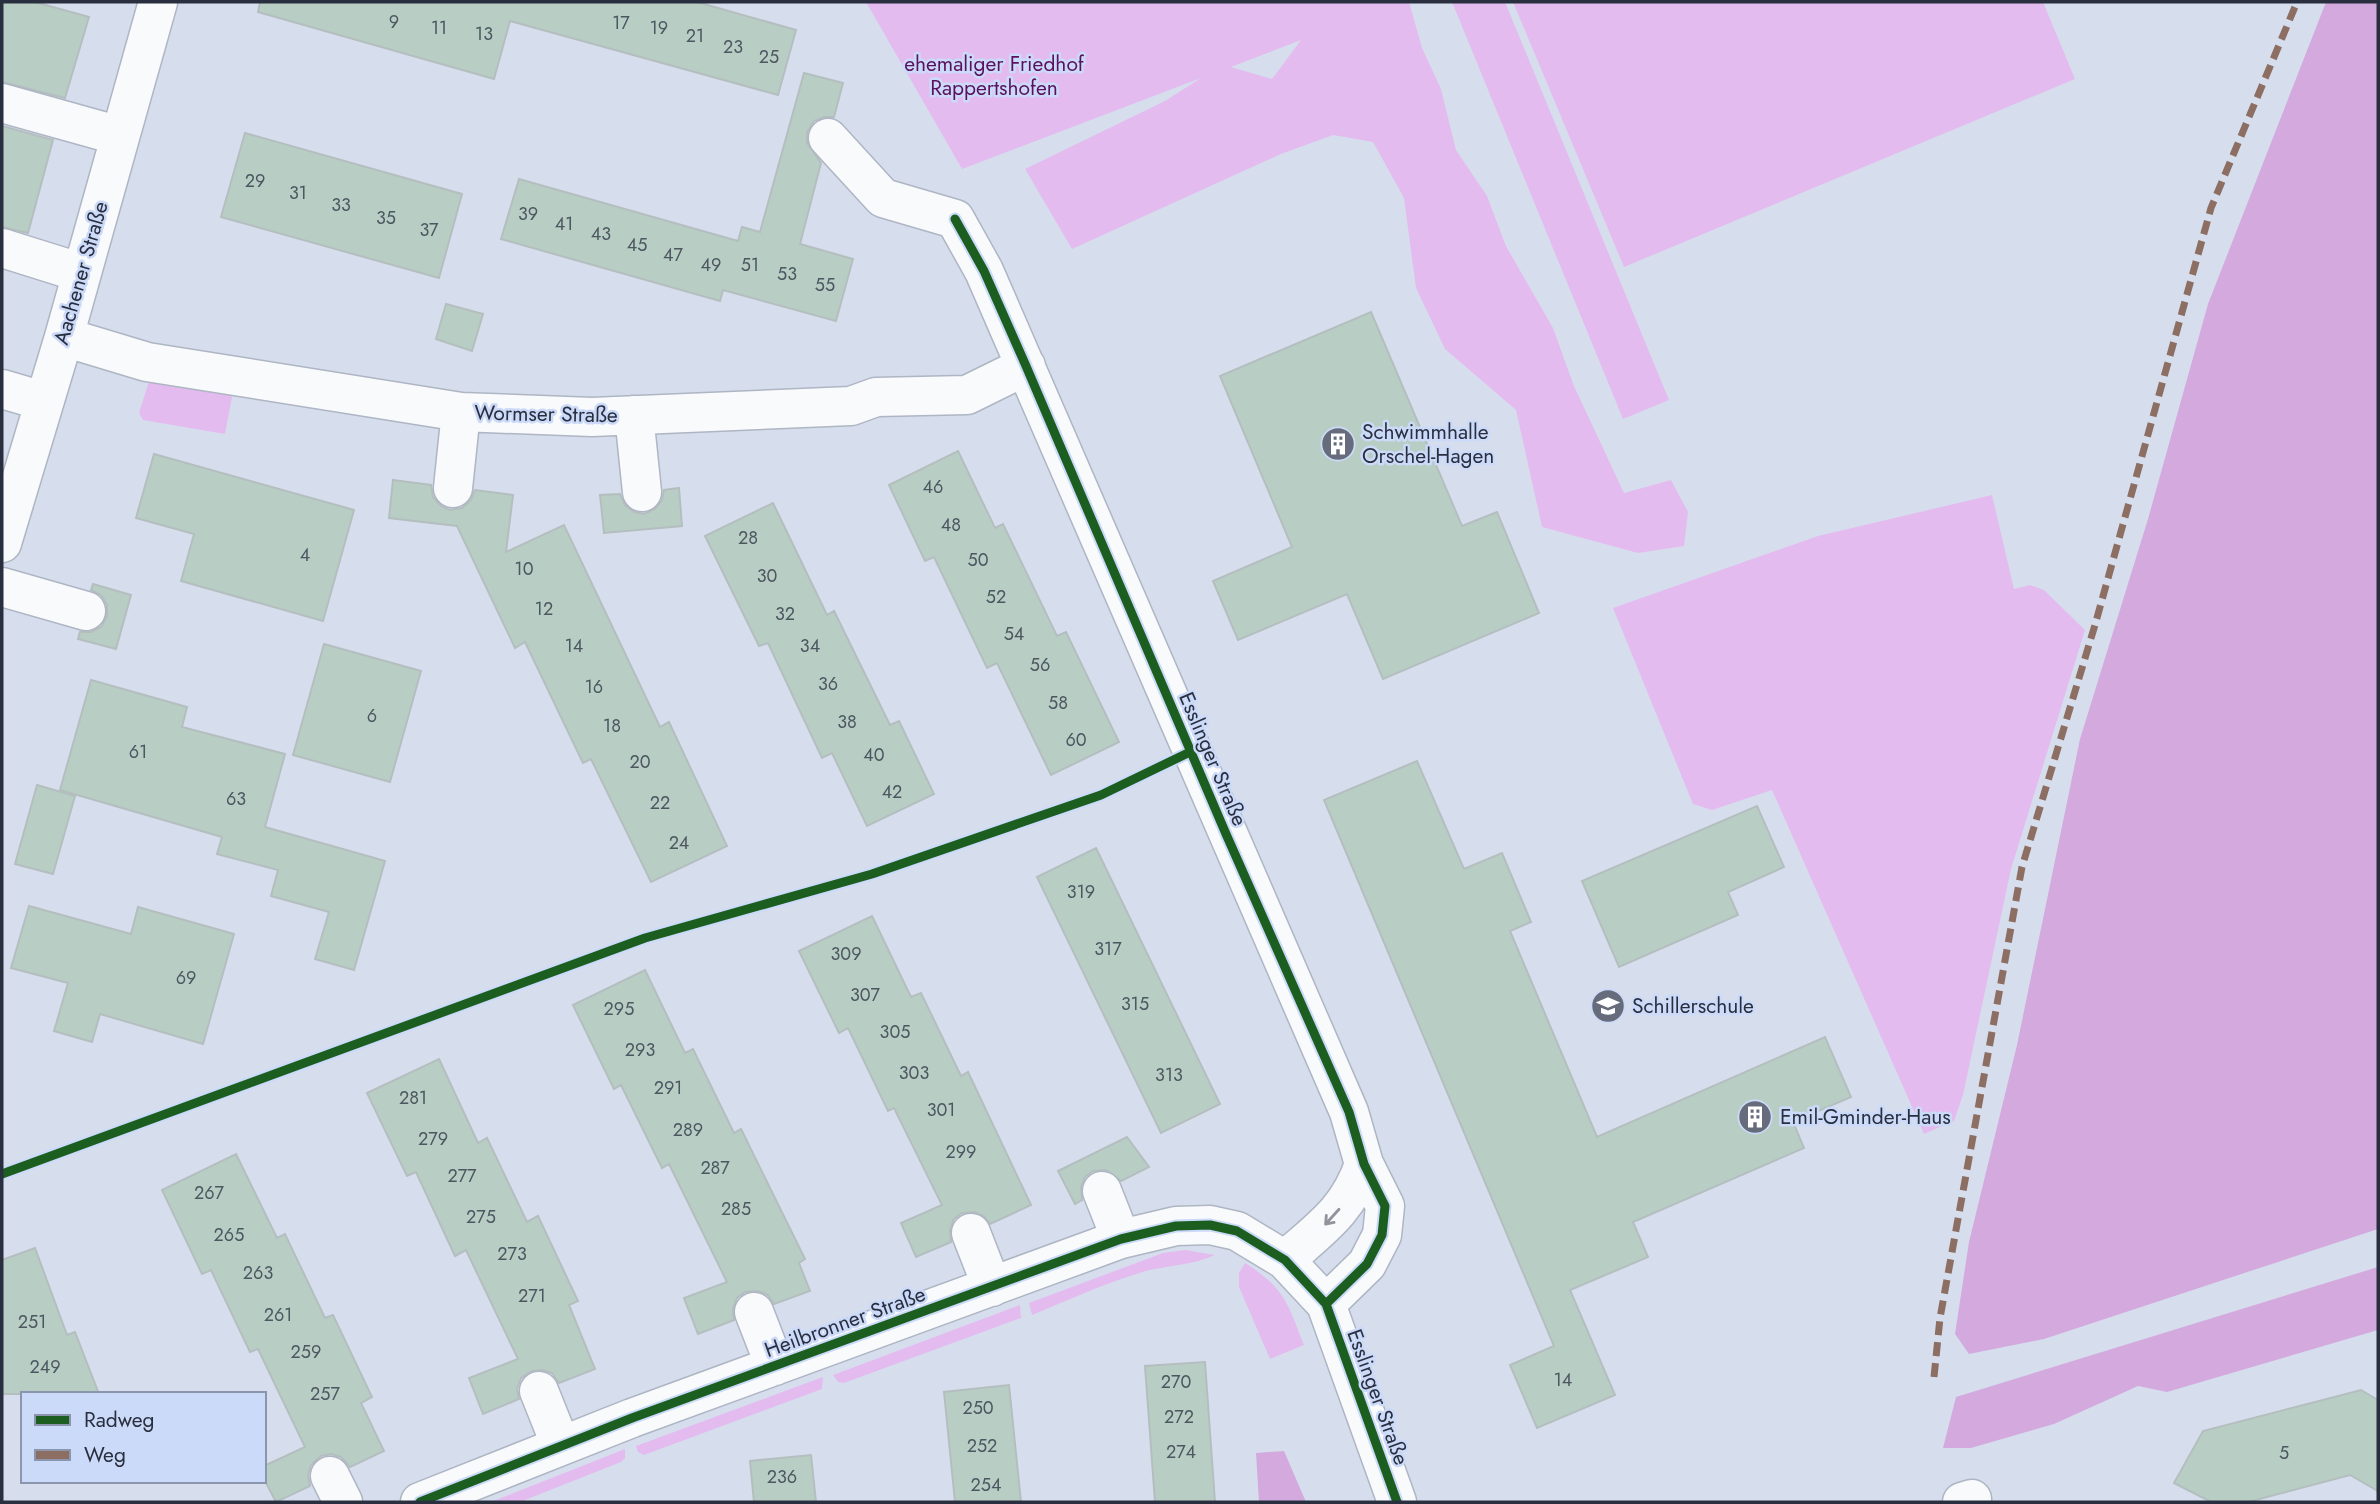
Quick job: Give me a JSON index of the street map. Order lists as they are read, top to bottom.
{
  "streets": {
    "street": [
      "Aachener Straße",
      "Wormser Straße",
      "Esslinger Straße",
      "Heilbronner Straße"
    ]
  },
  "crossings": [
    ["Aachener Straße", "Wormser Straße"],
    ["Wormser Straße", "Esslinger Straße"],
    ["Esslinger Straße", "Heilbronner Straße"]
  ],
  "parks": ["ehemaliger Friedhof Rappertshofen"],
  "places": {
    "building": ["Schwimmhalle Orschel-Hagen", "Emil-Gminder-Haus"],
    "school or university": ["Schillerschule"]
  },
  "house_numbers": [
    "9",
    "17",
    "11",
    "19",
    "13",
    "21",
    "23",
    "25",
    "29",
    "31",
    "33",
    "39",
    "35",
    "41",
    "37",
    "43",
    "45",
    "47",
    "49",
    "51",
    "53",
    "55",
    "46",
    "48",
    "28",
    "4",
    "50",
    "10",
    "30",
    "52",
    "12",
    "32",
    "54",
    "14",
    "34",
    "56",
    "36",
    "16",
    "58",
    "6",
    "38",
    "18",
    "60",
    "61",
    "40",
    "20",
    "42",
    "63",
    "22",
    "24",
    "319",
    "317",
    "309",
    "69",
    "307",
    "315",
    "295",
    "305",
    "293",
    "303",
    "313",
    "291",
    "281",
    "301",
    "289",
    "279",
    "299",
    "287",
    "277",
    "267",
    "285",
    "275",
    "265",
    "273",
    "263",
    "271",
    "261",
    "251",
    "259",
    "249",
    "14",
    "270",
    "257",
    "250",
    "272",
    "252",
    "274",
    "5",
    "236",
    "254"
  ],
  "legend": ["Radweg", "Weg"]
}
